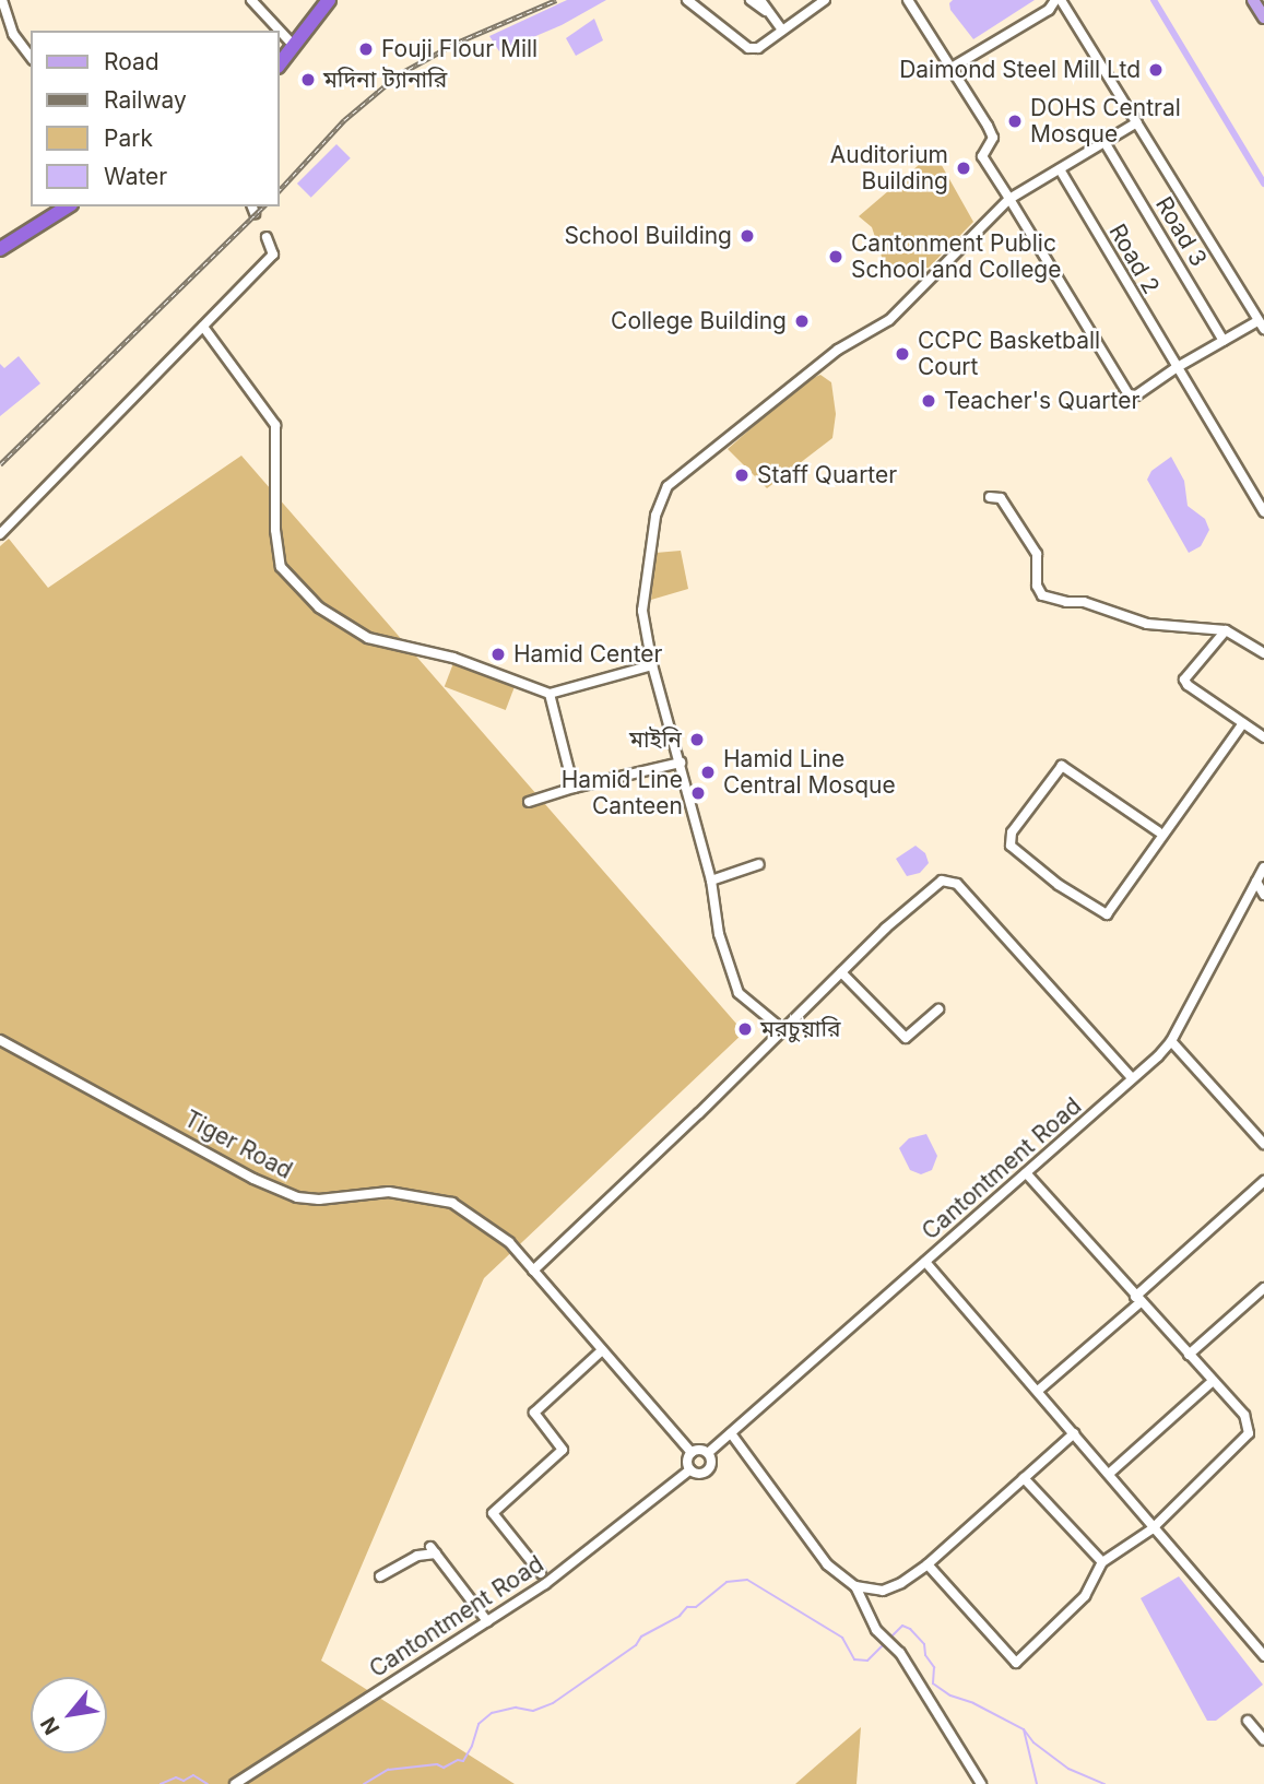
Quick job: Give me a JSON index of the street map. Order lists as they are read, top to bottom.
{
  "streets": {
    "street": [
      "Road 3",
      "Road 2",
      "Tiger Road",
      "Cantontment Road"
    ]
  },
  "crossings": [
    ["Tiger Road", "Cantontment Road"]
  ],
  "places": [
    "Fouji Flour Mill",
    "Daimond Steel Mill Ltd",
    "মদিনা ট্যানারি",
    "DOHS Central Mosque",
    "Auditorium Building",
    "School Building",
    "Cantonment Public School and College",
    "College Building",
    "CCPC Basketball Court",
    "Teacher's Quarter",
    "Staff Quarter",
    "Hamid Center",
    "মাইনি",
    "Hamid Line Central Mosque",
    "Hamid Line Canteen",
    "মরচুয়ারি"
  ],
  "legend": [
    "Road",
    "Railway",
    "Park",
    "Water"
  ],
  "north": "bottom left"
}
